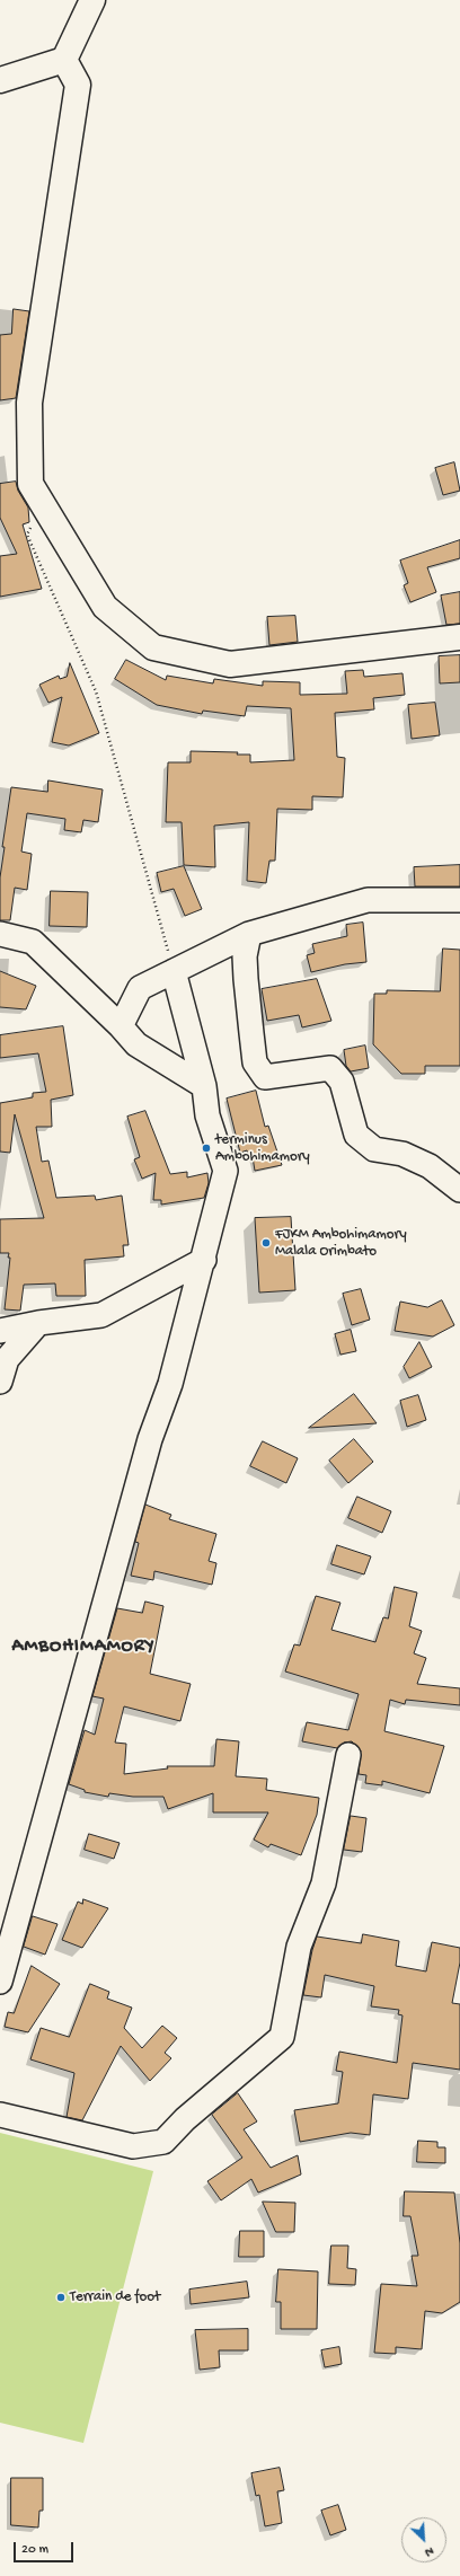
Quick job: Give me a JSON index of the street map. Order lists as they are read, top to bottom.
{
  "districts": ["AMBOHIMAMORY"],
  "places": ["terminus Ambohimamory", "FJKM Ambohimamory Malala Orimbato", "Terrain de foot"],
  "scale_bar": "20 m",
  "north": "bottom right"
}
